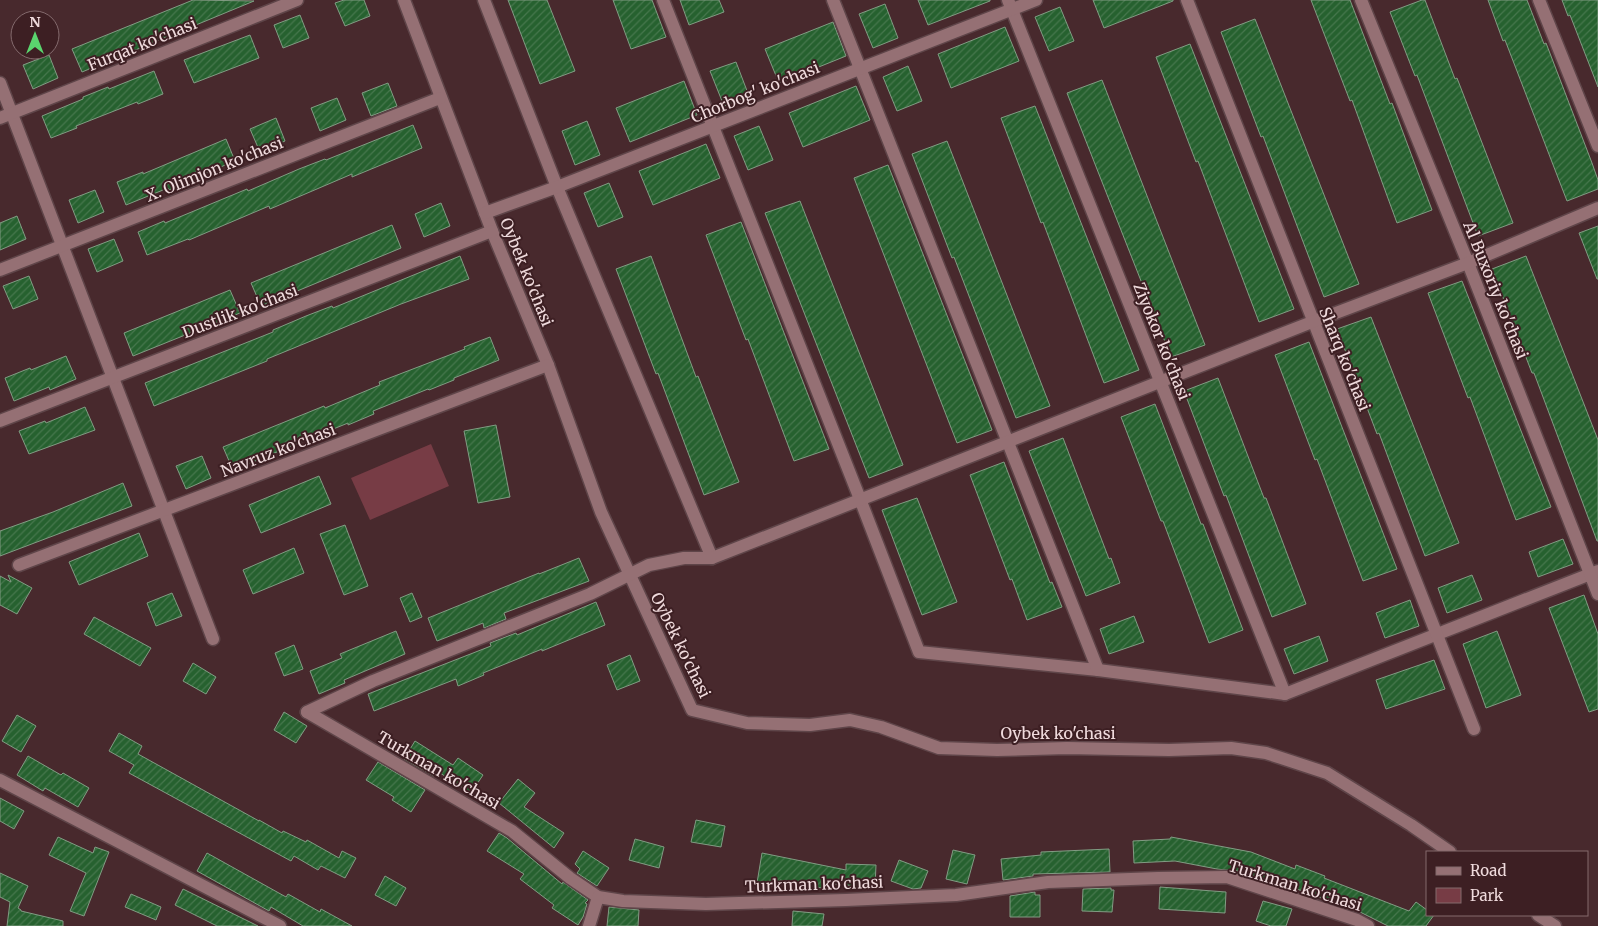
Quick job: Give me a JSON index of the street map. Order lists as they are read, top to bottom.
{
  "streets": {
    "street": [
      "Furqat ko'chasi",
      "Chorbog' ko'chasi",
      "X. Olimjon ko'chasi",
      "Oybek ko'chasi",
      "Al Buxoriy ko'chasi",
      "Dustlik ko'chasi",
      "Ziyokor ko'chasi",
      "Sharq ko'chasi",
      "Navruz ko'chasi",
      "Turkman ko'chasi"
    ]
  },
  "crossings": [
    ["Chorbog' ko'chasi", "Oybek ko'chasi"],
    ["Chorbog' ko'chasi", "Ziyokor ko'chasi"],
    ["X. Olimjon ko'chasi", "Oybek ko'chasi"],
    ["Oybek ko'chasi", "Dustlik ko'chasi"],
    ["Oybek ko'chasi", "Navruz ko'chasi"],
    ["Oybek ko'chasi", "Turkman ko'chasi"]
  ],
  "legend": ["Road", "Park"],
  "north": "top"
}
